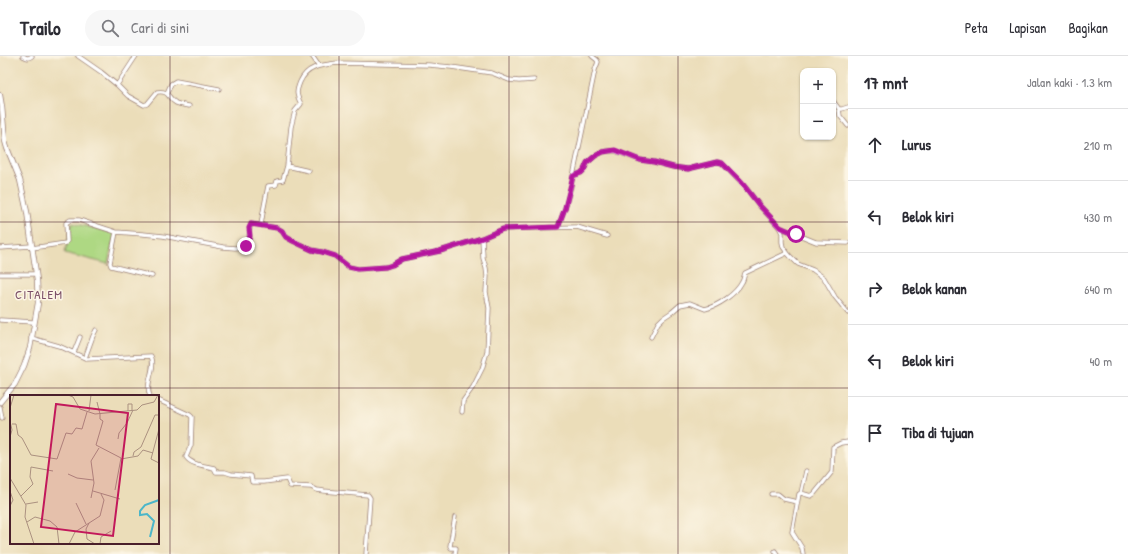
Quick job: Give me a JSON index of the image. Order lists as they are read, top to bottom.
{
  "districts": ["CITALEM"],
  "page": {
    "header": "Trailo",
    "search": "Cari di sini",
    "nav": ["Peta", "Lapisan", "Bagikan"],
    "heading": ["17 mnt", "Jalan kaki · 1.3 km"],
    "map_buttons": ["+", "−"],
    "list": [
      ["Lurus", "210 m"],
      ["Belok kiri", "430 m"],
      ["Belok kanan", "640 m"],
      ["Belok kiri", "40 m"],
      "Tiba di tujuan"
    ]
  }
}
